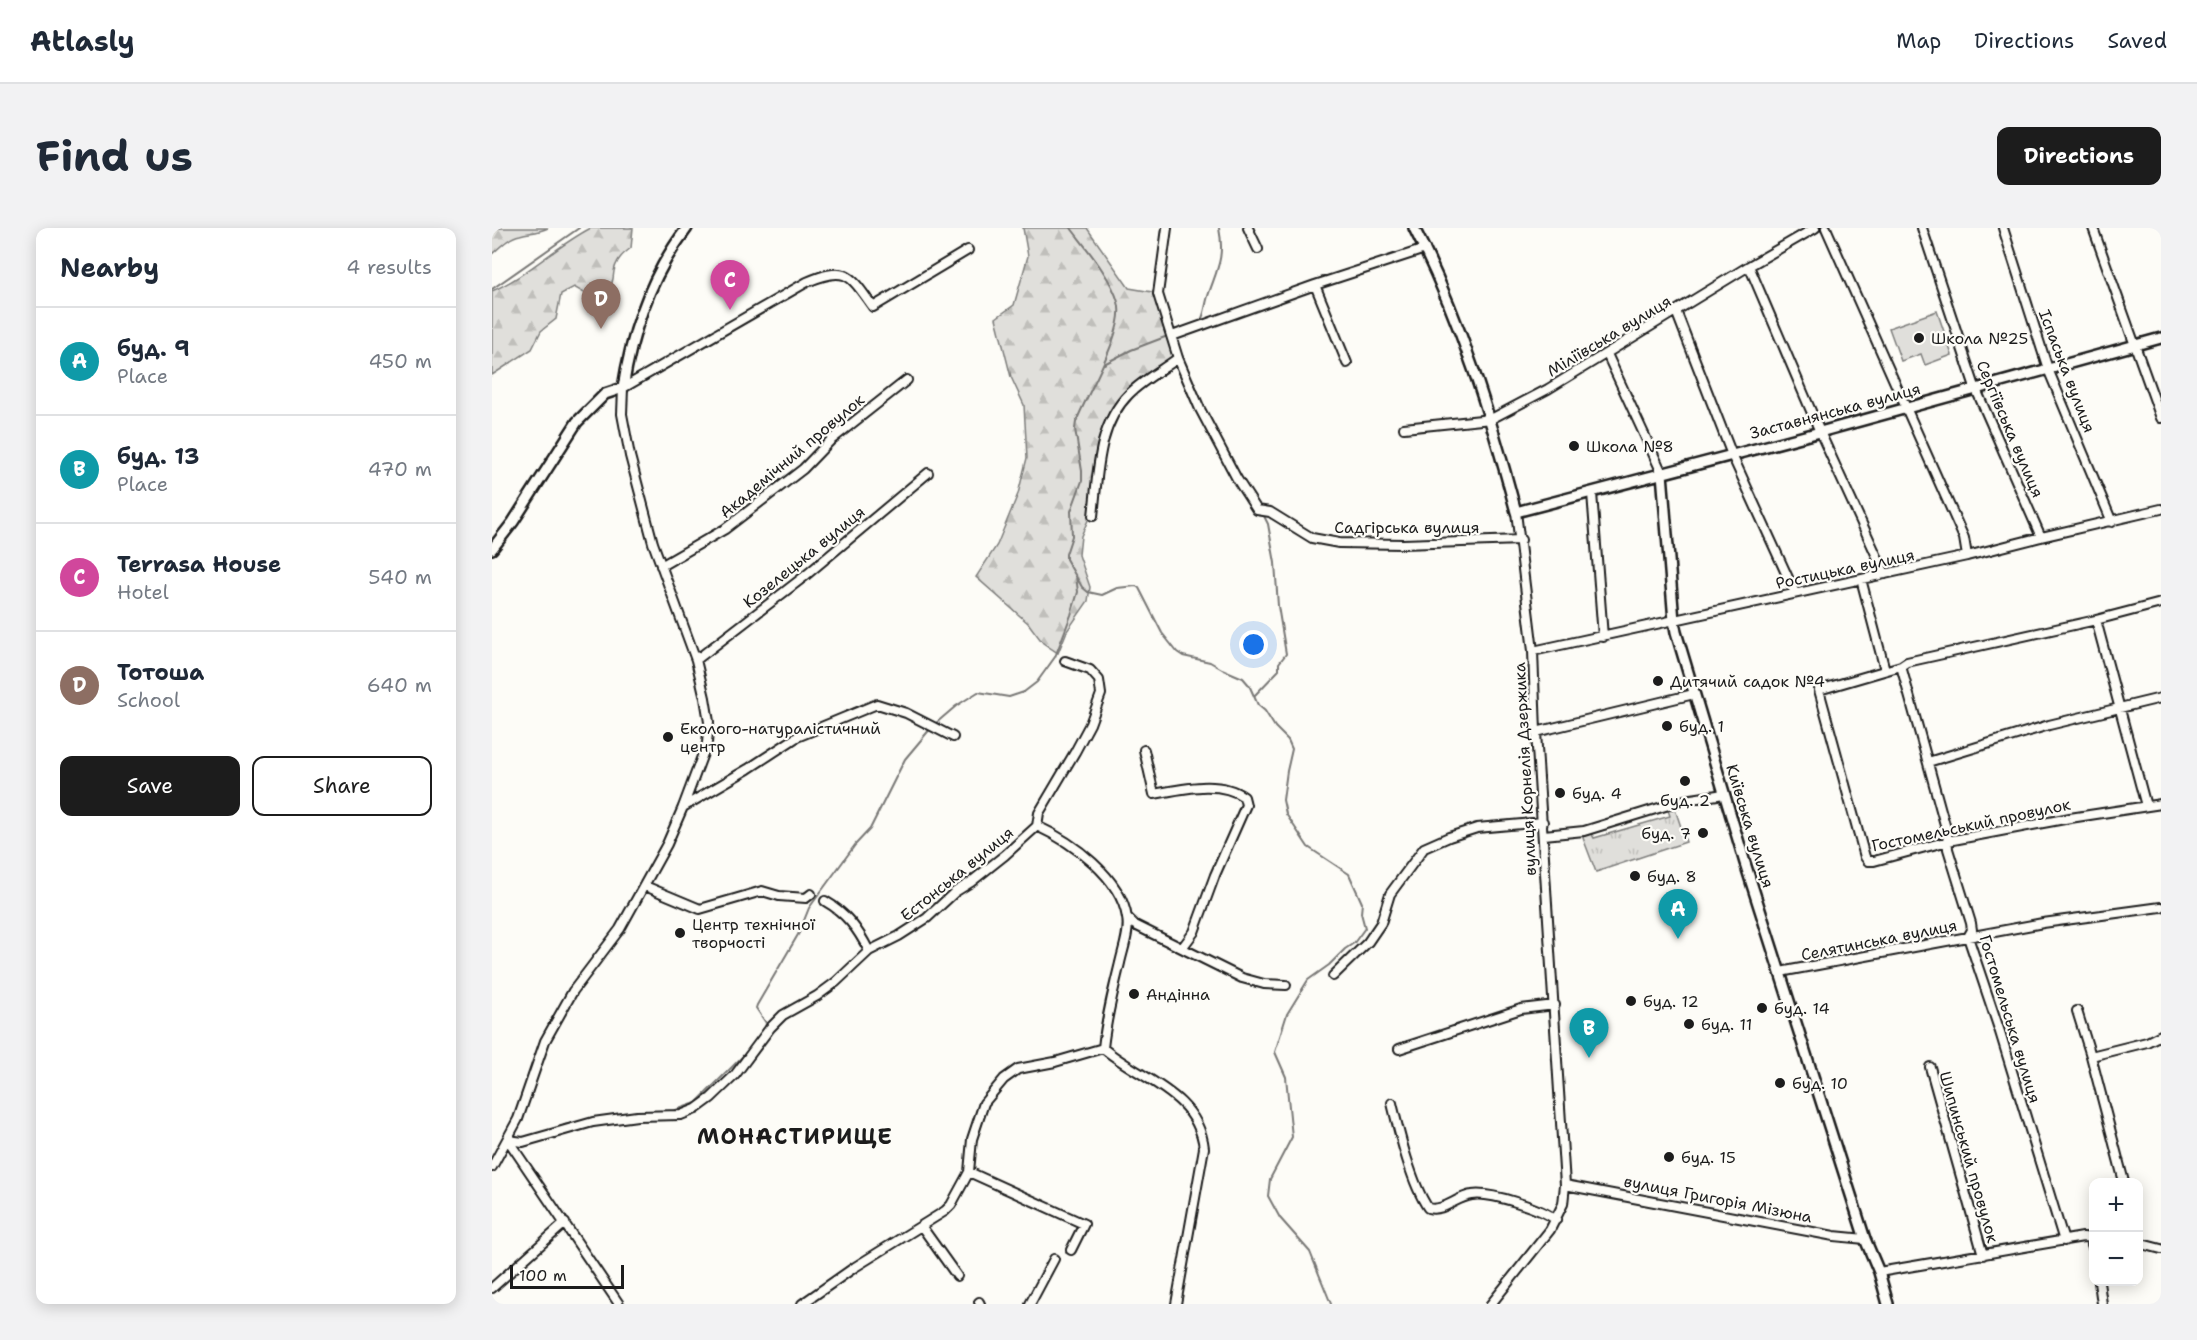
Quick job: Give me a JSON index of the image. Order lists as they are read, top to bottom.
{
  "streets": {
    "street": [
      "Міліївська вулиця",
      "Іспаська вулиця",
      "Заставнянська вулиця",
      "Сергіївська вулиця",
      "Академічний провулок",
      "Садгірська вулиця",
      "Козелецька вулиця",
      "Ростицька вулиця",
      "вулиця Корнелія Дзержика",
      "Гостомельський провулок",
      "Київська вулиця",
      "Естонська вулиця",
      "Селятинська вулиця",
      "Гостомельська вулиця",
      "Шипинський провулок",
      "вулиця Григорія Мізюна"
    ]
  },
  "crossings": [
    ["Міліївська вулиця", "вулиця Корнелія Дзержика"],
    ["Міліївська вулиця", "Київська вулиця"],
    ["Іспаська вулиця", "Заставнянська вулиця"],
    ["Іспаська вулиця", "Ростицька вулиця"],
    ["Заставнянська вулиця", "Сергіївська вулиця"],
    ["Заставнянська вулиця", "вулиця Корнелія Дзержика"],
    ["Заставнянська вулиця", "Київська вулиця"],
    ["Сергіївська вулиця", "Ростицька вулиця"],
    ["Садгірська вулиця", "вулиця Корнелія Дзержика"],
    ["Ростицька вулиця", "вулиця Корнелія Дзержика"],
    ["Ростицька вулиця", "Київська вулиця"],
    ["вулиця Корнелія Дзержика", "вулиця Григорія Мізюна"],
    ["Гостомельський провулок", "Гостомельська вулиця"],
    ["Київська вулиця", "Селятинська вулиця"],
    ["Київська вулиця", "вулиця Григорія Мізюна"],
    ["Селятинська вулиця", "Гостомельська вулиця"]
  ],
  "districts": ["МОНАСТИРИЩЕ"],
  "places": [
    "Школа №25",
    "Школа №8",
    "Дитячий садок №4",
    "буд. 1",
    "Еколого-натуралістичний центр",
    "буд. 2",
    "буд. 4",
    "буд. 7",
    "буд. 8",
    "Центр технічної творчості",
    "Андінна",
    "буд. 12",
    "буд. 14",
    "буд. 11",
    "буд. 10",
    "буд. 15"
  ],
  "scale_bar": "100 m",
  "page": {
    "header": "Atlasly",
    "nav": ["Map", "Directions", "Saved"],
    "buttons": [
      "Directions",
      ["Save", "Share"]
    ],
    "title": "Find us",
    "heading": ["Nearby", "4 results"],
    "pins": [
      "C",
      "D",
      "A",
      "B"
    ],
    "list": [
      {
        "mark": "A",
        "name": "буд. 9",
        "note": "Place",
        "value": "450 m"
      },
      {
        "mark": "B",
        "name": "буд. 13",
        "note": "Place",
        "value": "470 m"
      },
      {
        "mark": "C",
        "name": "Terrasa House",
        "note": "Hotel",
        "value": "540 m"
      },
      {
        "mark": "D",
        "name": "Тотоша",
        "note": "School",
        "value": "640 m"
      }
    ],
    "map_buttons": ["+", "−"],
    "scale": "100 m"
  }
}
